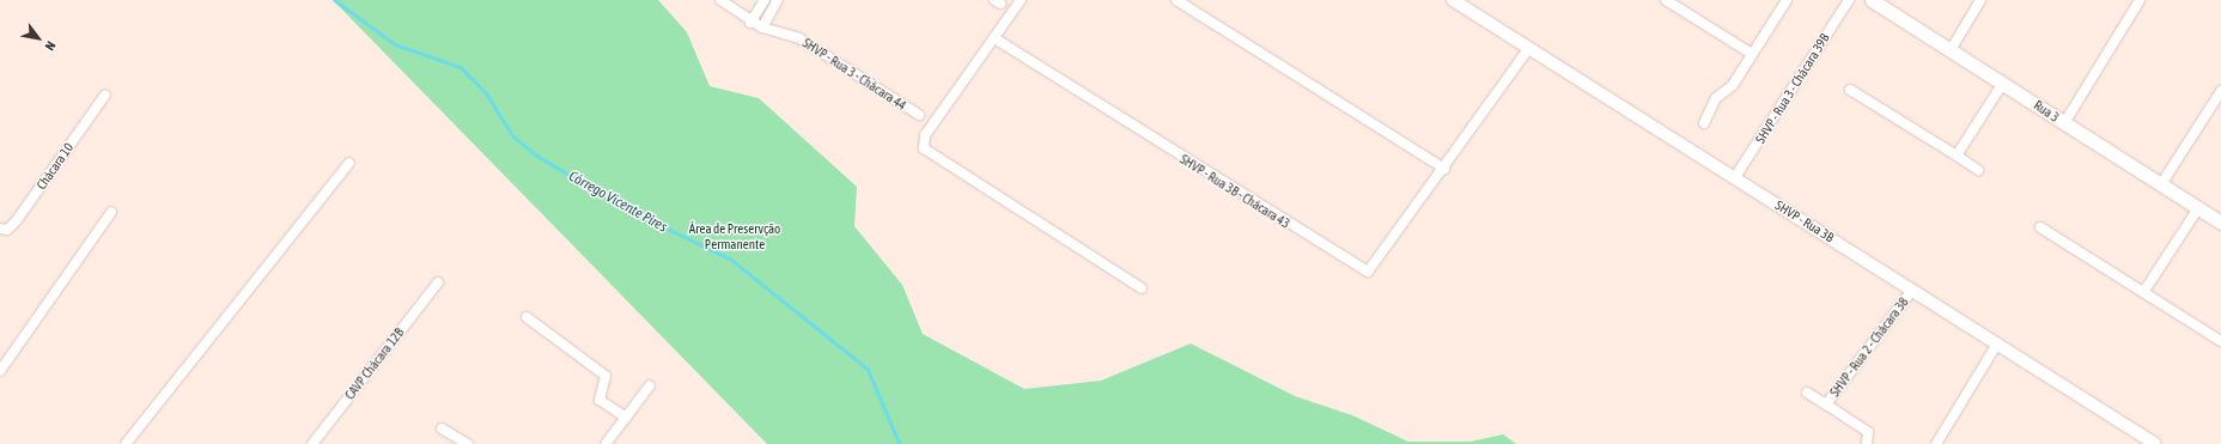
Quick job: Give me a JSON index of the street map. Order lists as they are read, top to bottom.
{
  "streets": {
    "main road": ["Rua 3"],
    "street": [
      "SHVP - Rua 3 - Chácara 44",
      "SHVP - Rua 3 - Chácara 39B",
      "Chácara 10",
      "SHVP - Rua 3B - Chácara 43",
      "SHVP - Rua 3B",
      "SHVP - Rua 2 - Chácara 38",
      "CAVP Chácara 12B"
    ]
  },
  "crossings": [
    ["SHVP - Rua 3 - Chácara 39B", "SHVP - Rua 3B"],
    ["SHVP - Rua 3B - Chácara 43", "SHVP - Rua 3B"],
    ["SHVP - Rua 3B", "SHVP - Rua 2 - Chácara 38"]
  ],
  "water": ["Córrego Vicente Pires"],
  "parks": ["Área de Preservção Permanente"],
  "north": "bottom right"
}
